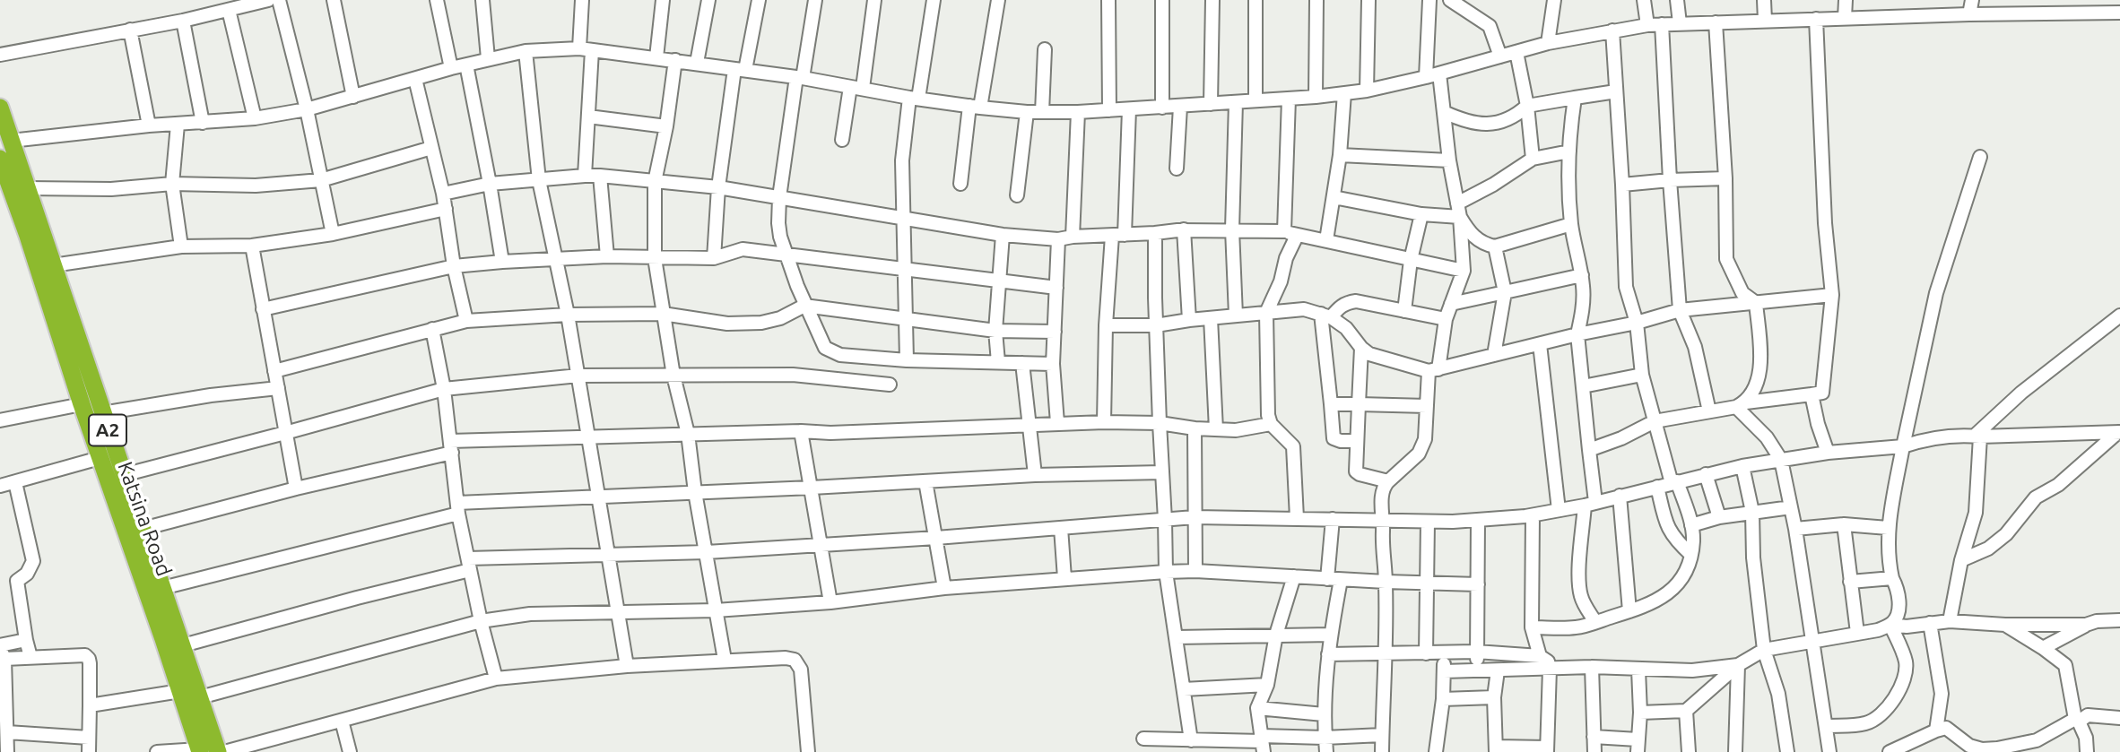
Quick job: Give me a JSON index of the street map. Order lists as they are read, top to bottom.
{
  "streets": {
    "highway": ["A2", "Katsina Road"]
  },
  "crossings": [
    ["A2", "Katsina Road"]
  ]
}
